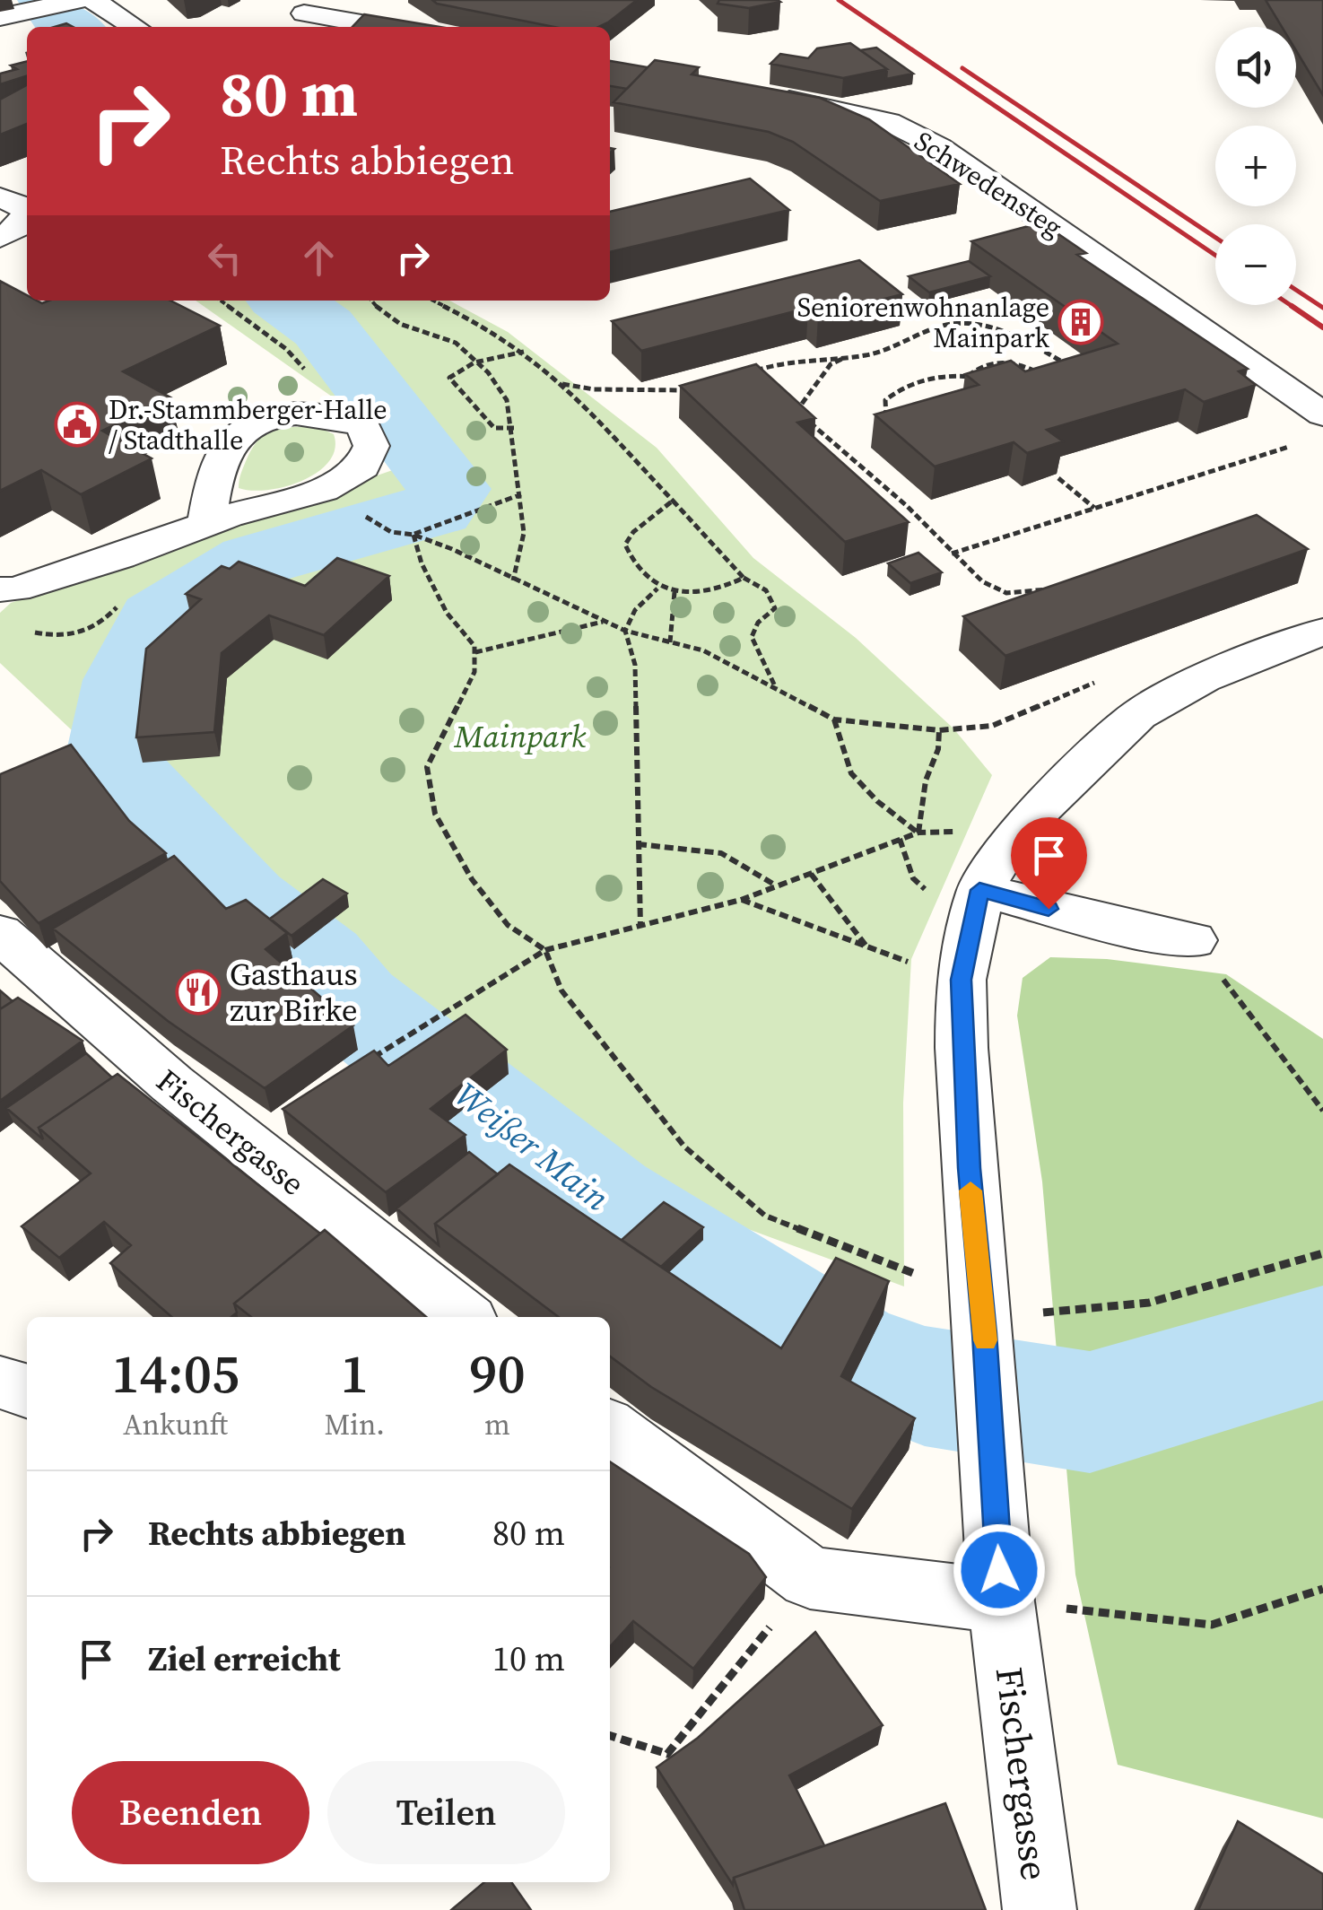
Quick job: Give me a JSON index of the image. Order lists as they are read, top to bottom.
{
  "streets": {
    "street": ["Schwedensteg", "Fischergasse"]
  },
  "water": ["Weißer Main"],
  "parks": ["Mainpark"],
  "places": {
    "building": ["Seniorenwohnanlage Mainpark"],
    "public building": ["Dr.-Stammberger-Halle / Stadthalle"],
    "restaurant": ["Gasthaus zur Birke"]
  },
  "page": {
    "map_buttons": ["+", "−"],
    "turn": ["80 m", "Rechts abbiegen"],
    "eta": [
      "14:05",
      "Ankunft",
      "1",
      "Min.",
      "90",
      "m"
    ],
    "list": [
      {
        "name": "Rechts abbiegen",
        "value": "80 m"
      },
      {
        "name": "Ziel erreicht",
        "value": "10 m"
      }
    ],
    "buttons": ["Beenden", "Teilen"]
  }
}
